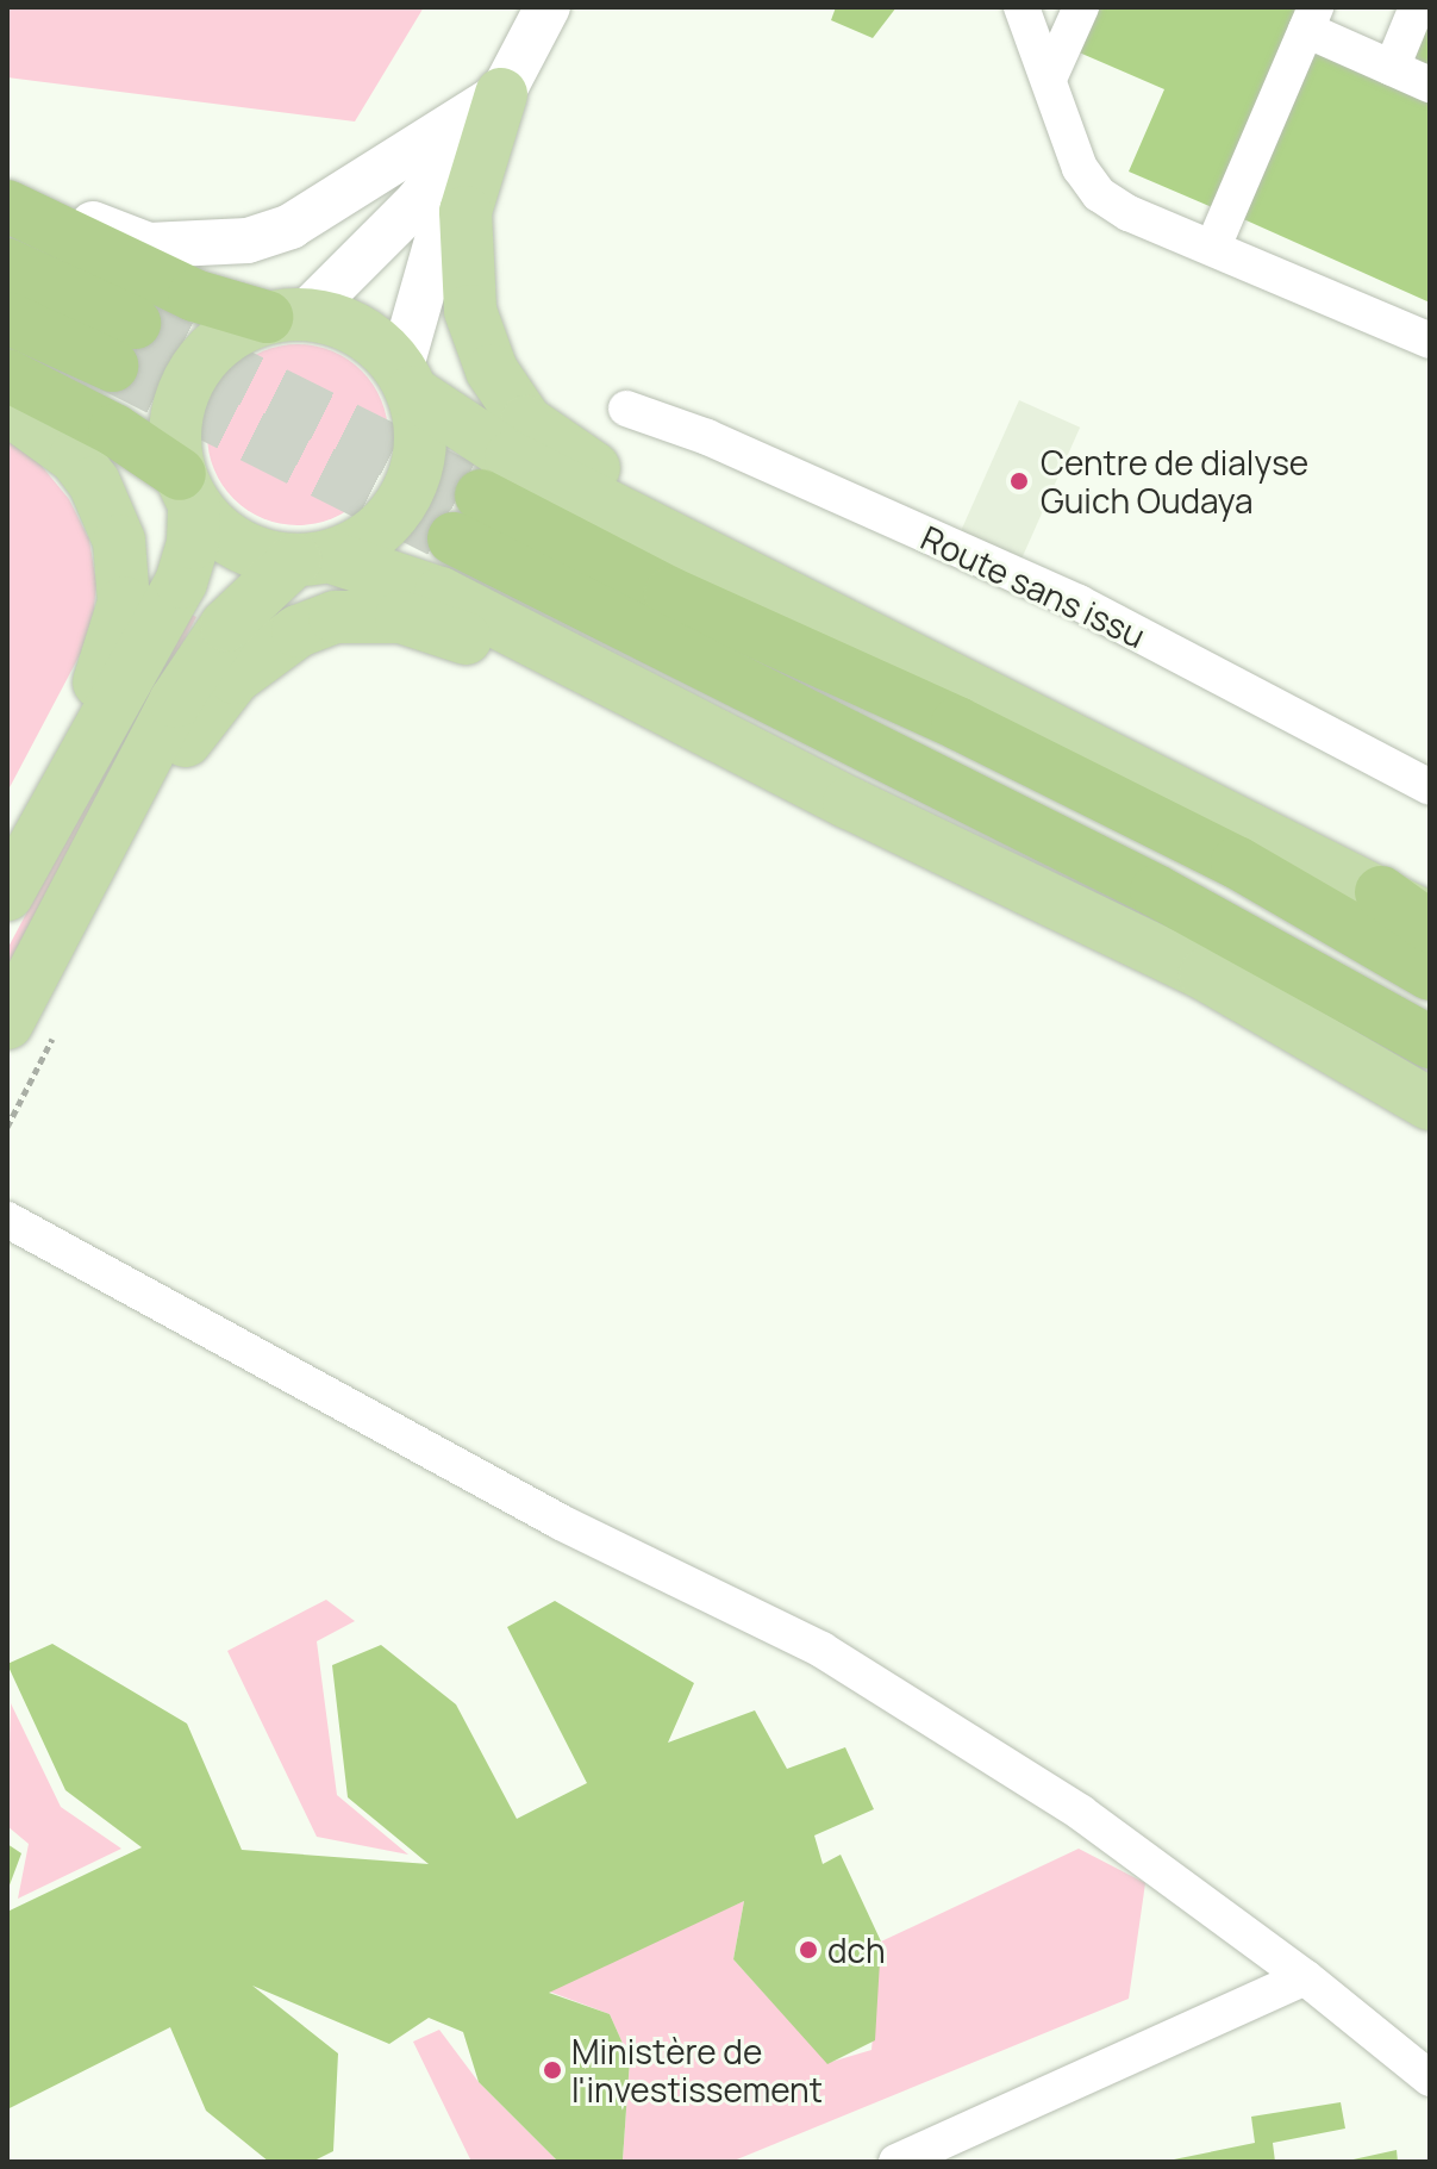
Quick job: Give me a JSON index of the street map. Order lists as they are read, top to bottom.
{
  "streets": {
    "street": ["Route sans issu"]
  },
  "places": ["Centre de dialyse Guich Oudaya", "dch", "Ministère de l'investissement"]
}
